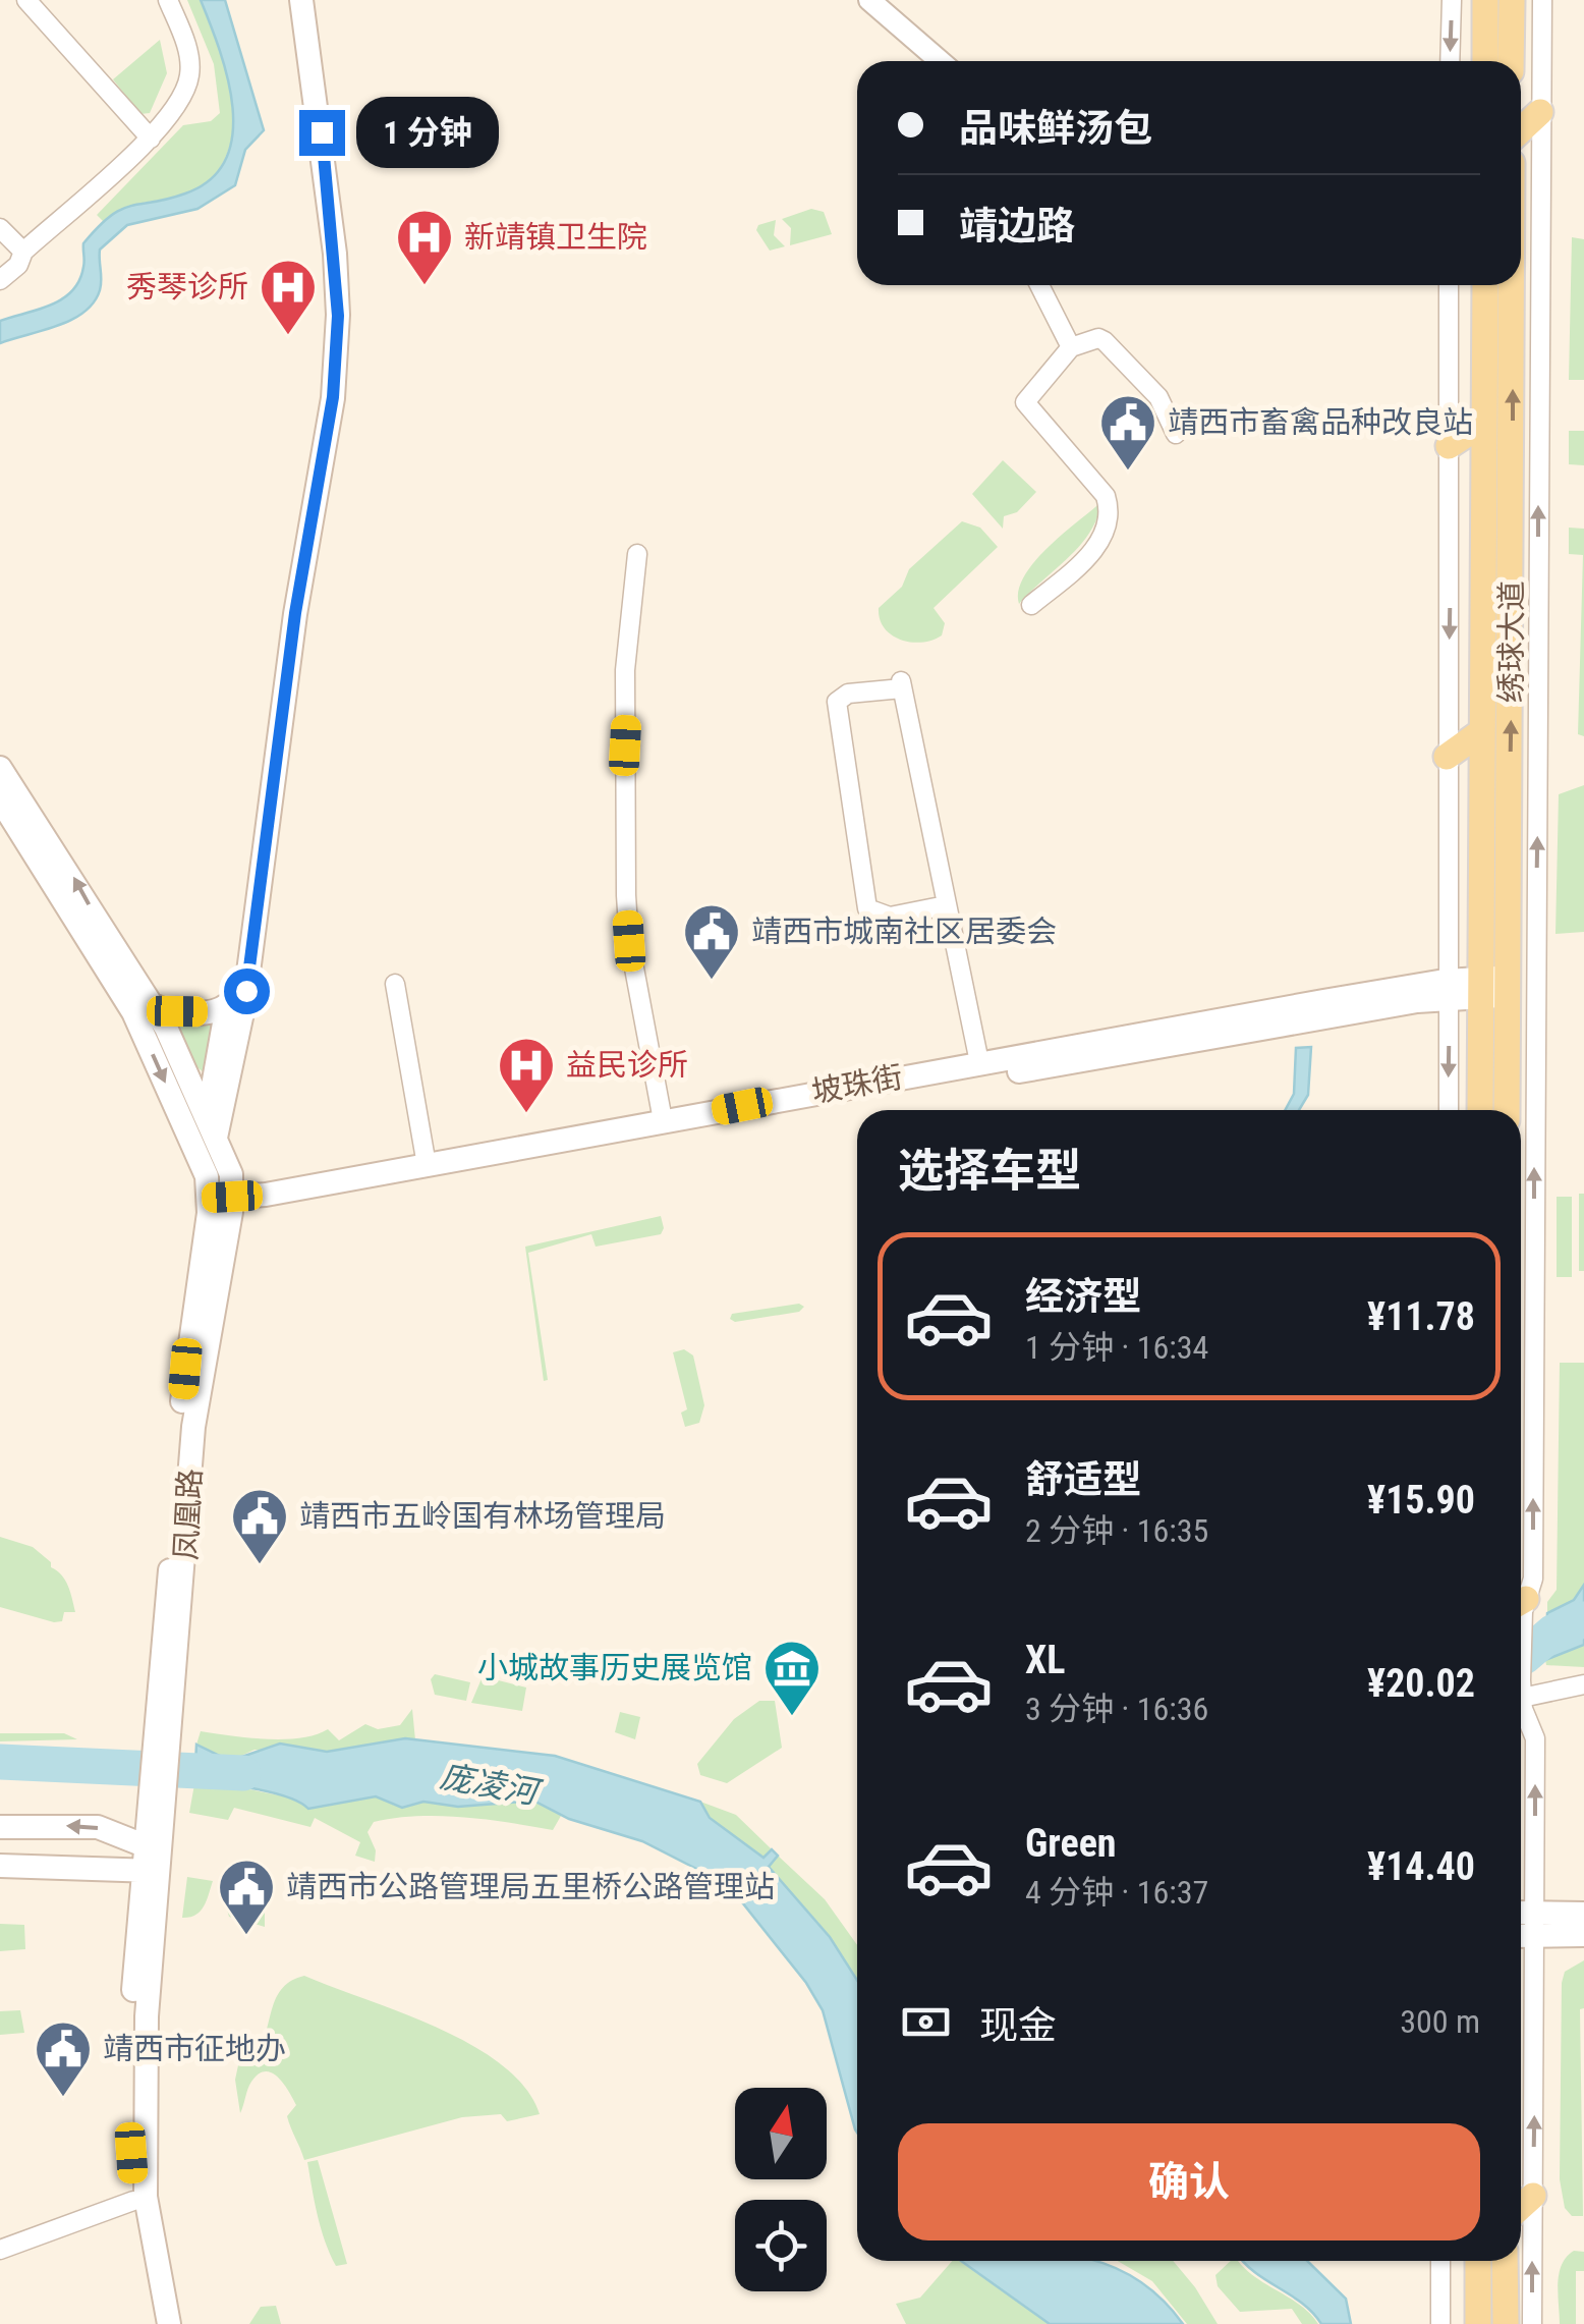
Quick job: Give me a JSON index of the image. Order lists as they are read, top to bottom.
{
  "streets": {
    "main road": ["绣球大道", "坡珠街", "凤凰路"]
  },
  "crossings": [
    ["绣球大道", "坡珠街"],
    ["坡珠街", "凤凰路"]
  ],
  "water": ["庞凌河"],
  "places": {
    "hospital": ["新靖镇卫生院", "秀琴诊所", "益民诊所"],
    "public building": [
      "靖西市畜禽品种改良站",
      "靖西市城南社区居委会",
      "靖西市五岭国有林场管理局",
      "靖西市公路管理局五里桥公路管理站",
      "靖西市征地办"
    ],
    "museum": ["小城故事历史展览馆"]
  },
  "north": "top",
  "page": {
    "banner": ["品味鲜汤包", "靖边路"],
    "bubble": "1 分钟",
    "heading": "选择车型",
    "list": [
      {
        "name": "经济型",
        "note": "1 分钟 · 16:34",
        "value": "¥11.78"
      },
      {
        "name": "舒适型",
        "note": "2 分钟 · 16:35",
        "value": "¥15.90"
      },
      {
        "name": "XL",
        "note": "3 分钟 · 16:36",
        "value": "¥20.02"
      },
      {
        "name": "Green",
        "note": "4 分钟 · 16:37",
        "value": "¥14.40"
      }
    ],
    "pay": ["现金", "300 m"],
    "buttons": "确认"
  }
}
